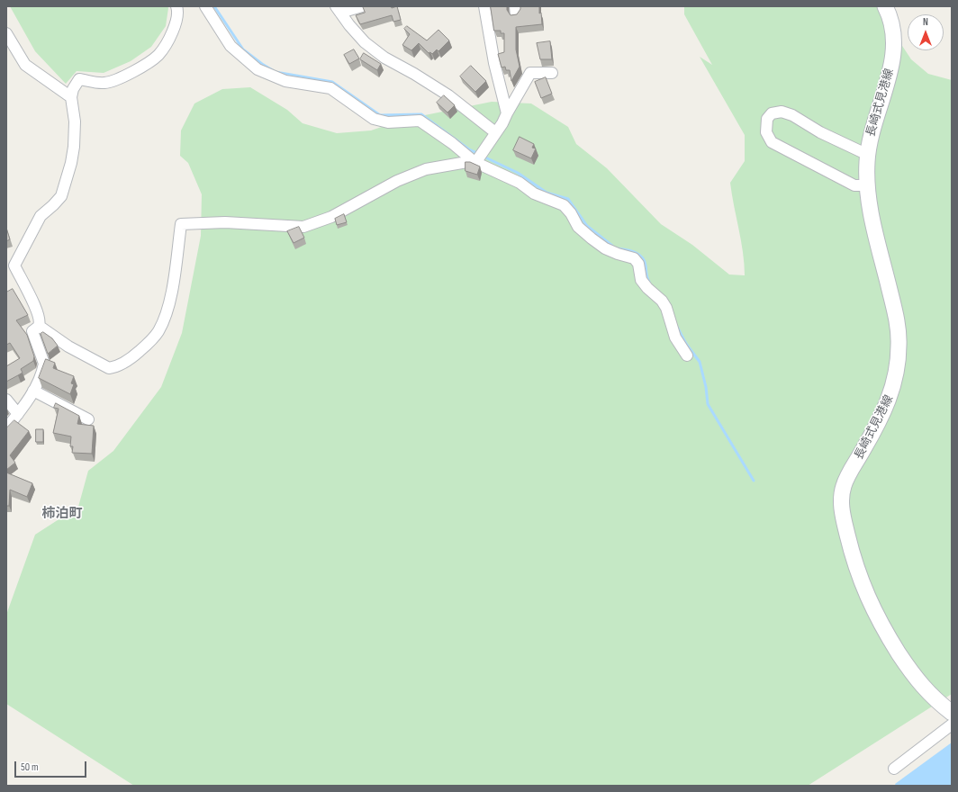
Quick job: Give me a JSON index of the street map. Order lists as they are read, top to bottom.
{
  "streets": {
    "main road": ["長崎式見港線"]
  },
  "districts": ["柿泊町"],
  "scale_bar": "50 m",
  "north": "top"
}
